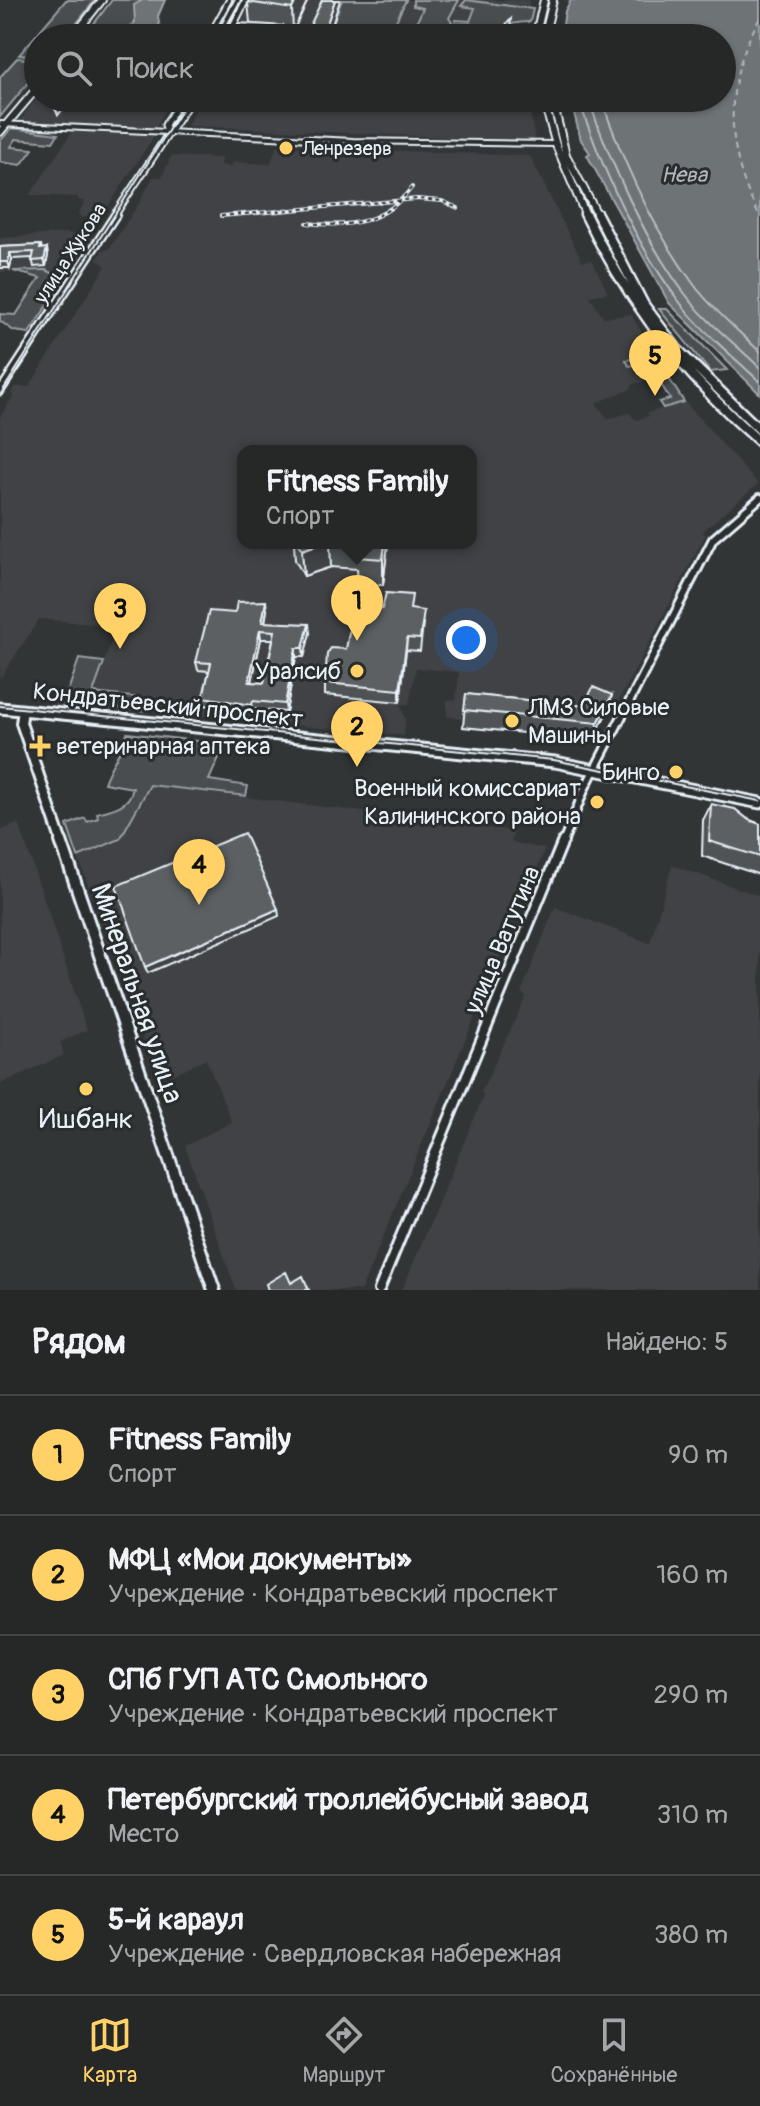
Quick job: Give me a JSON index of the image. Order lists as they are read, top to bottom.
{
  "streets": {
    "main road": ["Кондратьевский проспект"],
    "street": ["улица Жукова", "улица Ватутина", "Минеральная улица"]
  },
  "crossings": [
    ["Кондратьевский проспект", "улица Ватутина"],
    ["Кондратьевский проспект", "Минеральная улица"]
  ],
  "water": ["Нева"],
  "places": {
    "other": [
      "Ленрезерв",
      "Уралсиб",
      "ЛМЗ Силовые Машины",
      "Бинго",
      "Военный комиссариат Калининского района",
      "Ишбанк"
    ],
    "health": ["ветеринарная аптека"]
  },
  "page": {
    "search": "Поиск",
    "pins": [
      "5",
      "1",
      "3",
      "2",
      "4"
    ],
    "popup": ["Fitness Family", "Спорт"],
    "heading": ["Рядом", "Найдено: 5"],
    "list": [
      {
        "mark": "1",
        "name": "Fitness Family",
        "note": "Спорт",
        "value": "90 m"
      },
      {
        "mark": "2",
        "name": "МФЦ «Мои документы»",
        "note": "Учреждение · Кондратьевский проспект",
        "value": "160 m"
      },
      {
        "mark": "3",
        "name": "СПб ГУП АТС Смольного",
        "note": "Учреждение · Кондратьевский проспект",
        "value": "290 m"
      },
      {
        "mark": "4",
        "name": "Петербургский троллейбусный завод",
        "note": "Место",
        "value": "310 m"
      },
      {
        "mark": "5",
        "name": "5-й караул",
        "note": "Учреждение · Свердловская набережная",
        "value": "380 m"
      }
    ],
    "nav": ["Карта", "Маршрут", "Сохранённые"]
  }
}
